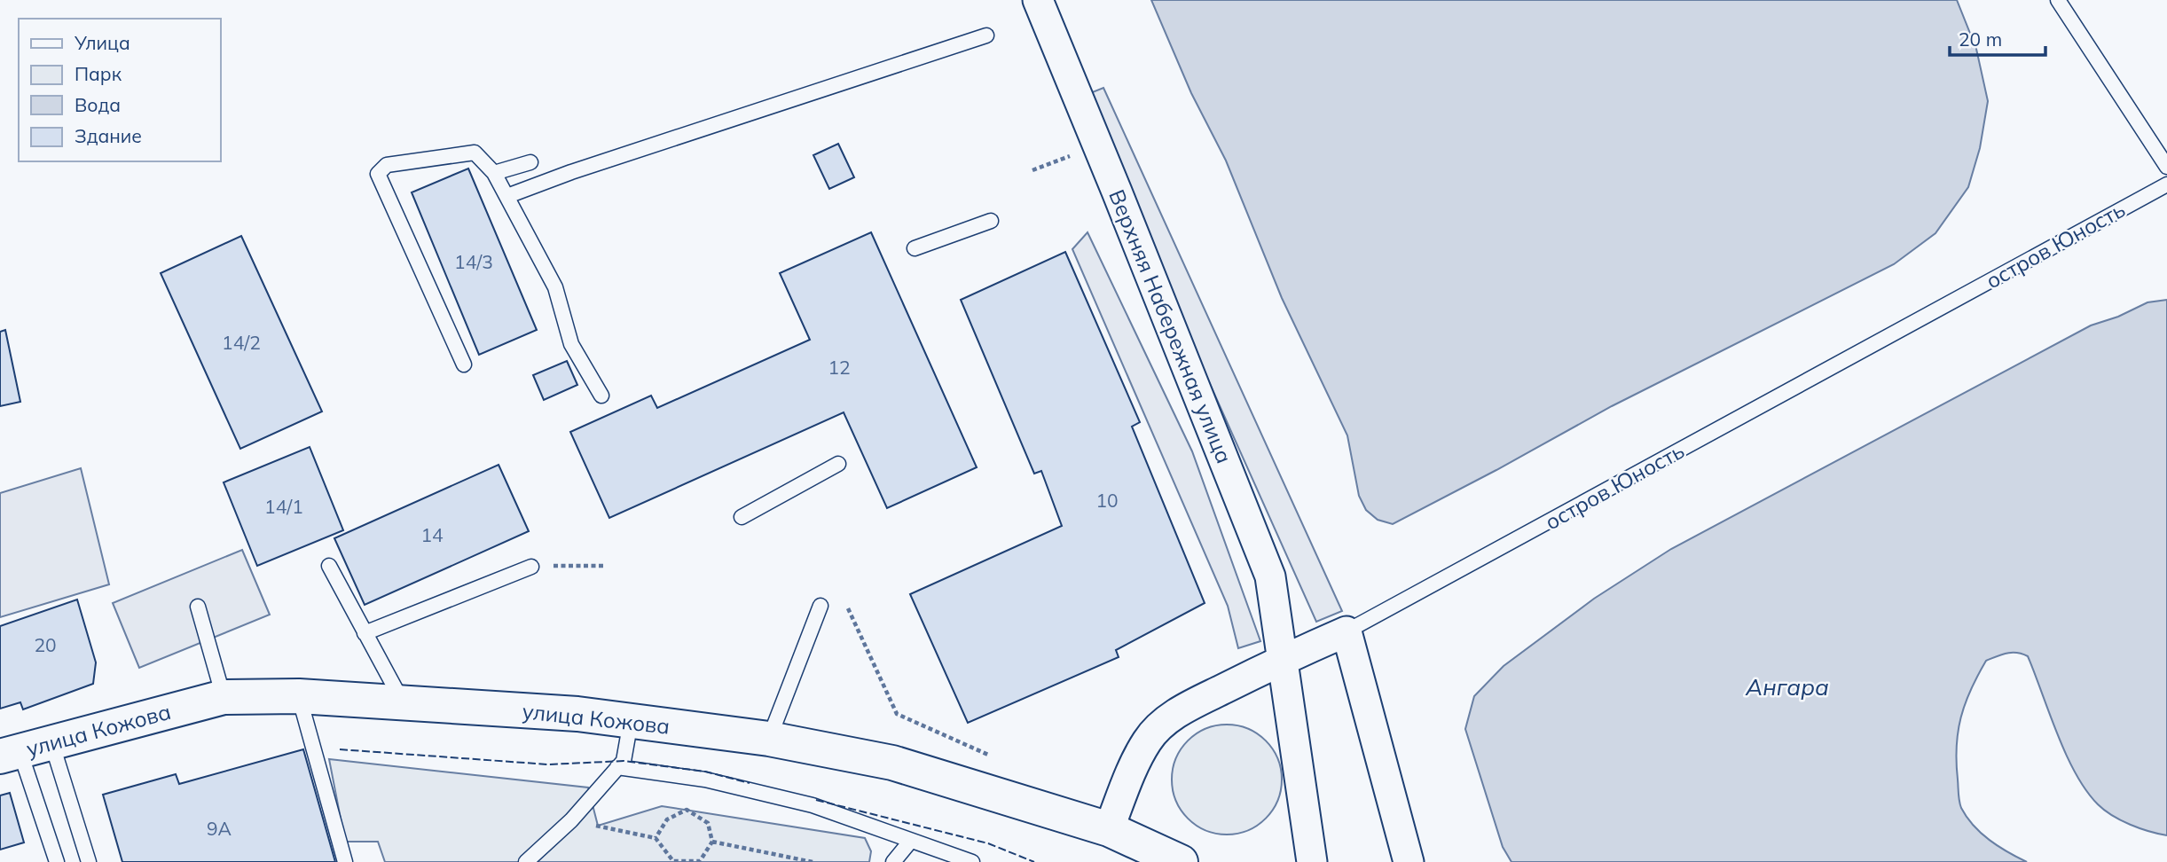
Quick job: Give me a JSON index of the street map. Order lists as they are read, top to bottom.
{
  "streets": {
    "street": ["остров Юность", "Верхняя Набережная улица", "улица Кожова"]
  },
  "crossings": [
    ["остров Юность", "Верхняя Набережная улица"],
    ["остров Юность", "улица Кожова"]
  ],
  "water": ["Ангара"],
  "house_numbers": [
    "14/3",
    "14/2",
    "12",
    "10",
    "14/1",
    "14",
    "20",
    "9А"
  ],
  "legend": [
    "Улица",
    "Парк",
    "Вода",
    "Здание"
  ],
  "scale_bar": "20 m"
}
